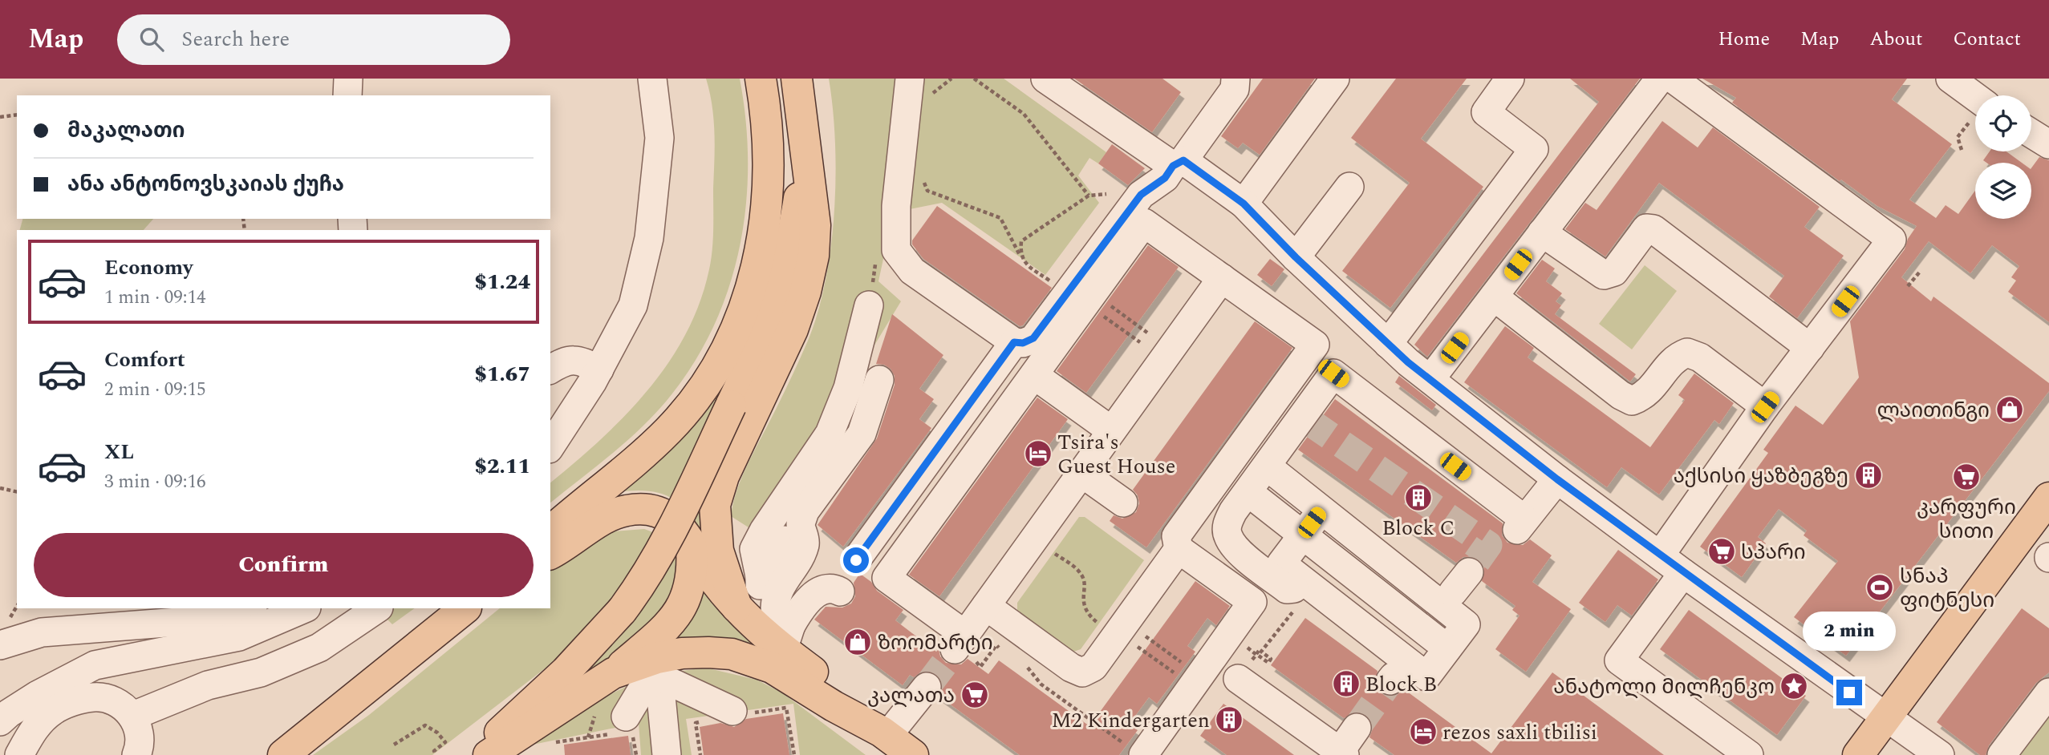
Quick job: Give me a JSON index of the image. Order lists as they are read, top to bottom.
{
  "places": {
    "shop": ["ლაითინგი", "ზოომარტი"],
    "hotel": ["Tsira's Guest House", "rezos saxli tbilisi"],
    "building": [
      "აქსისი ყაზბეგზე",
      "Block C",
      "Block B",
      "M2 Kindergarten"
    ],
    "supermarket": ["კარფური სითი", "სპარი", "კალათა"],
    "sports": ["სნაპ ფიტნესი"],
    "place": ["ანატოლი მილჩენკო"]
  },
  "page": {
    "header": "Map",
    "search": "Search here",
    "nav": [
      "Home",
      "Map",
      "About",
      "Contact"
    ],
    "banner": ["მაკალათი", "ანა ანტონოვსკაიას ქუჩა"],
    "list": [
      {
        "name": "Economy",
        "note": "1 min · 09:14",
        "value": "$1.24"
      },
      {
        "name": "Comfort",
        "note": "2 min · 09:15",
        "value": "$1.67"
      },
      {
        "name": "XL",
        "note": "3 min · 09:16",
        "value": "$2.11"
      }
    ],
    "buttons": "Confirm",
    "bubble": "2 min"
  }
}
